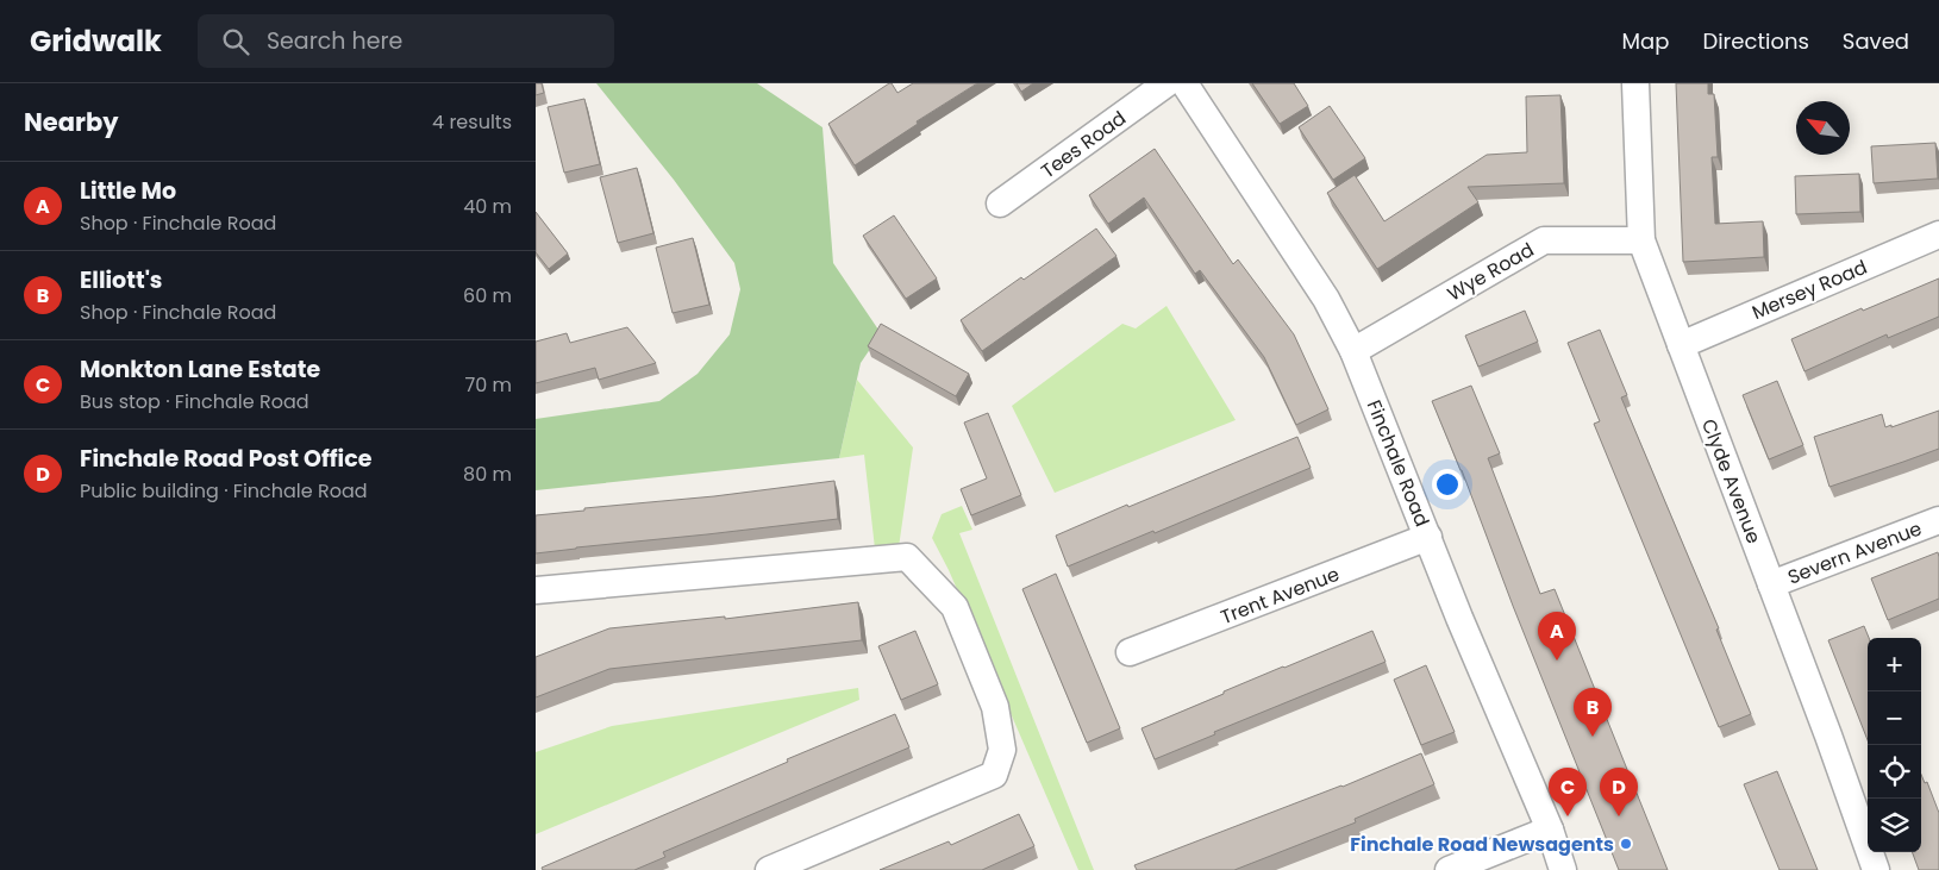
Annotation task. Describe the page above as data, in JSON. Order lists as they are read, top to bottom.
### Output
{
  "streets": {
    "street": [
      "Tees Road",
      "Wye Road",
      "Mersey Road",
      "Finchale Road",
      "Clyde Avenue",
      "Severn Avenue",
      "Trent Avenue"
    ]
  },
  "crossings": [
    ["Wye Road", "Finchale Road"],
    ["Wye Road", "Clyde Avenue"],
    ["Mersey Road", "Clyde Avenue"],
    ["Finchale Road", "Trent Avenue"],
    ["Clyde Avenue", "Severn Avenue"]
  ],
  "places": ["Finchale Road Newsagents"],
  "north": "top left",
  "page": {
    "header": "Gridwalk",
    "search": "Search here",
    "nav": ["Map", "Directions", "Saved"],
    "heading": ["Nearby", "4 results"],
    "list": [
      {
        "mark": "A",
        "name": "Little Mo",
        "note": "Shop · Finchale Road",
        "value": "40 m"
      },
      {
        "mark": "B",
        "name": "Elliott's",
        "note": "Shop · Finchale Road",
        "value": "60 m"
      },
      {
        "mark": "C",
        "name": "Monkton Lane Estate",
        "note": "Bus stop · Finchale Road",
        "value": "70 m"
      },
      {
        "mark": "D",
        "name": "Finchale Road Post Office",
        "note": "Public building · Finchale Road",
        "value": "80 m"
      }
    ],
    "pins": [
      "A",
      "B",
      "C",
      "D"
    ],
    "map_buttons": ["+", "−"]
  }
}
